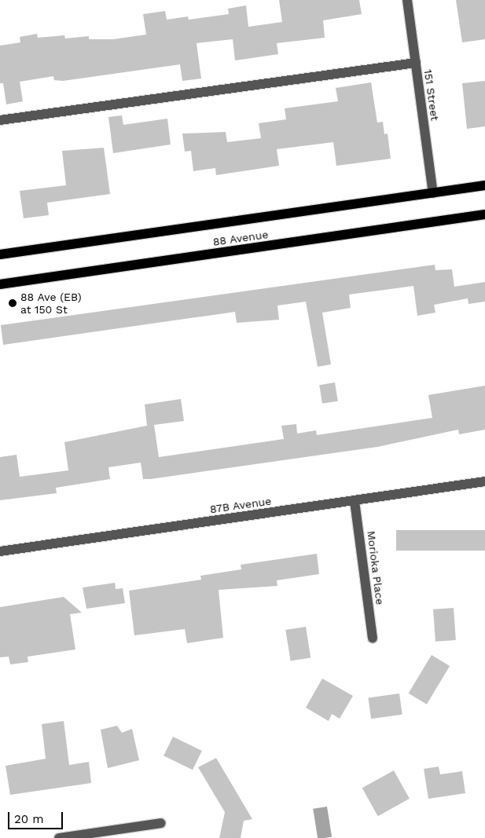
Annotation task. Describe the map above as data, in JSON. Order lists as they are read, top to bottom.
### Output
{
  "streets": {
    "main road": ["88 Avenue"],
    "street": ["151 Street", "87B Avenue", "Morioka Place"]
  },
  "crossings": [
    ["151 Street", "88 Avenue"],
    ["87B Avenue", "Morioka Place"]
  ],
  "places": ["88 Ave (EB) at 150 St"],
  "scale_bar": "20 m"
}
